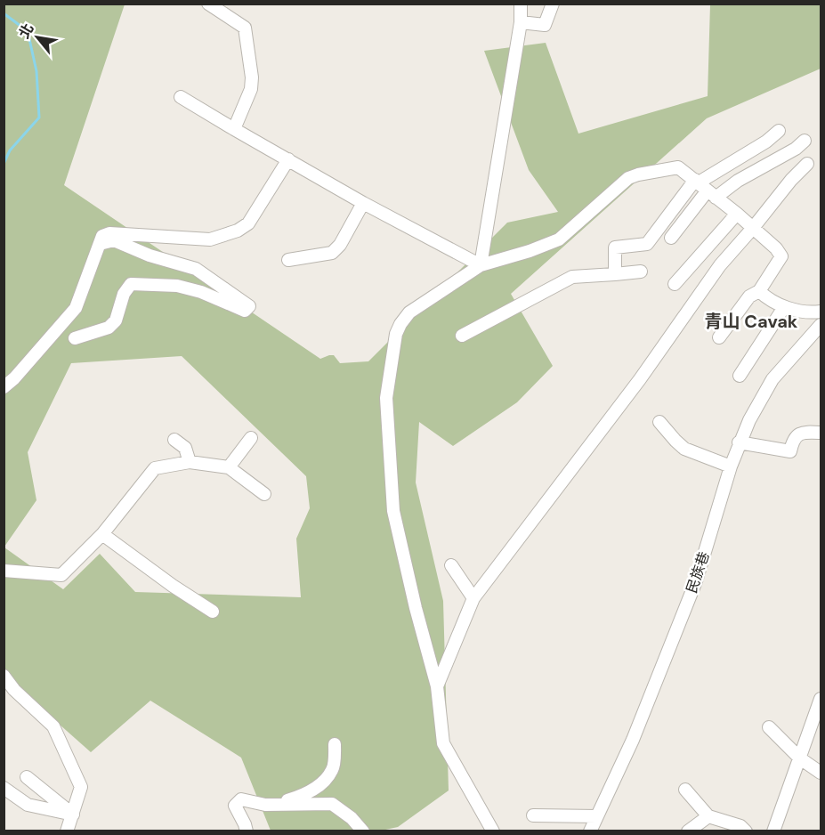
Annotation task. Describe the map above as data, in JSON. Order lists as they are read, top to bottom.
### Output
{
  "streets": {
    "street": ["民族巷"]
  },
  "districts": ["青山 Cavak"],
  "north": "top left"
}
